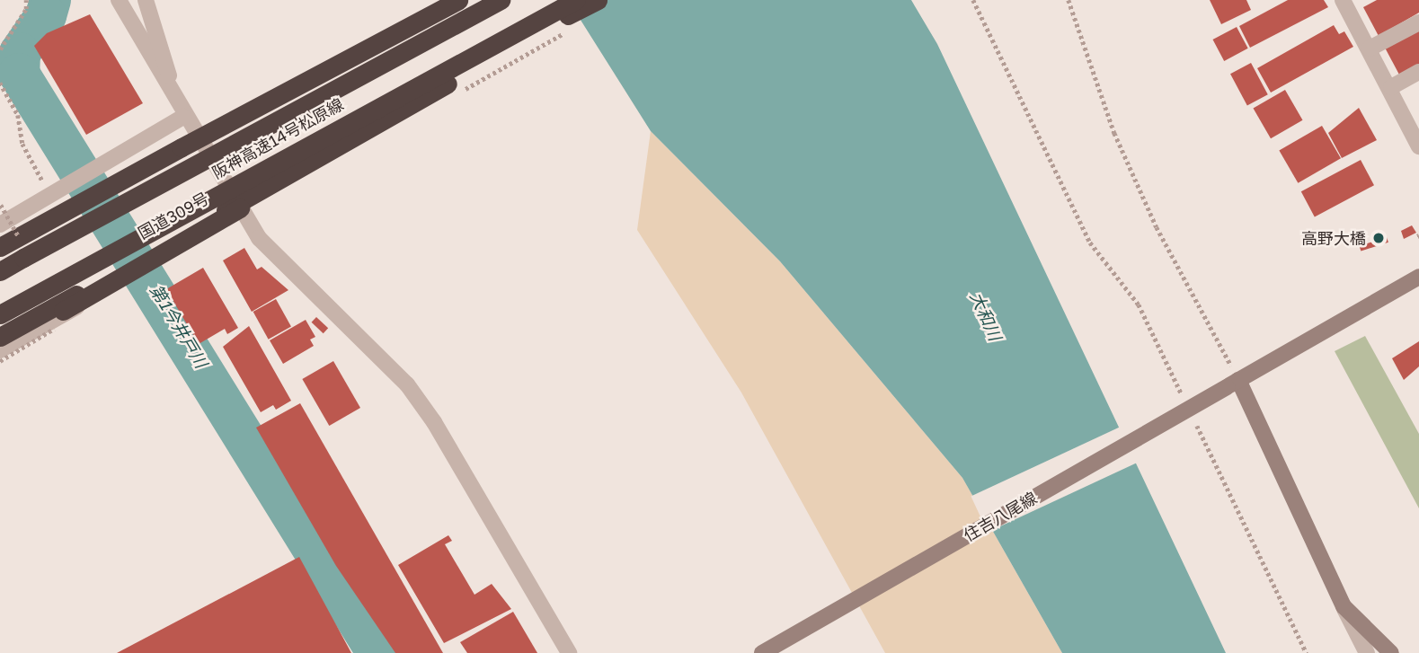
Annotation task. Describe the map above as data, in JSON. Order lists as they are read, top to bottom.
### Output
{
  "streets": {
    "highway": ["阪神高速14号松原線", "国道309号"],
    "main road": ["住吉八尾線"]
  },
  "water": ["大和川", "第1今井戸川"],
  "places": ["高野大橋"]
}
